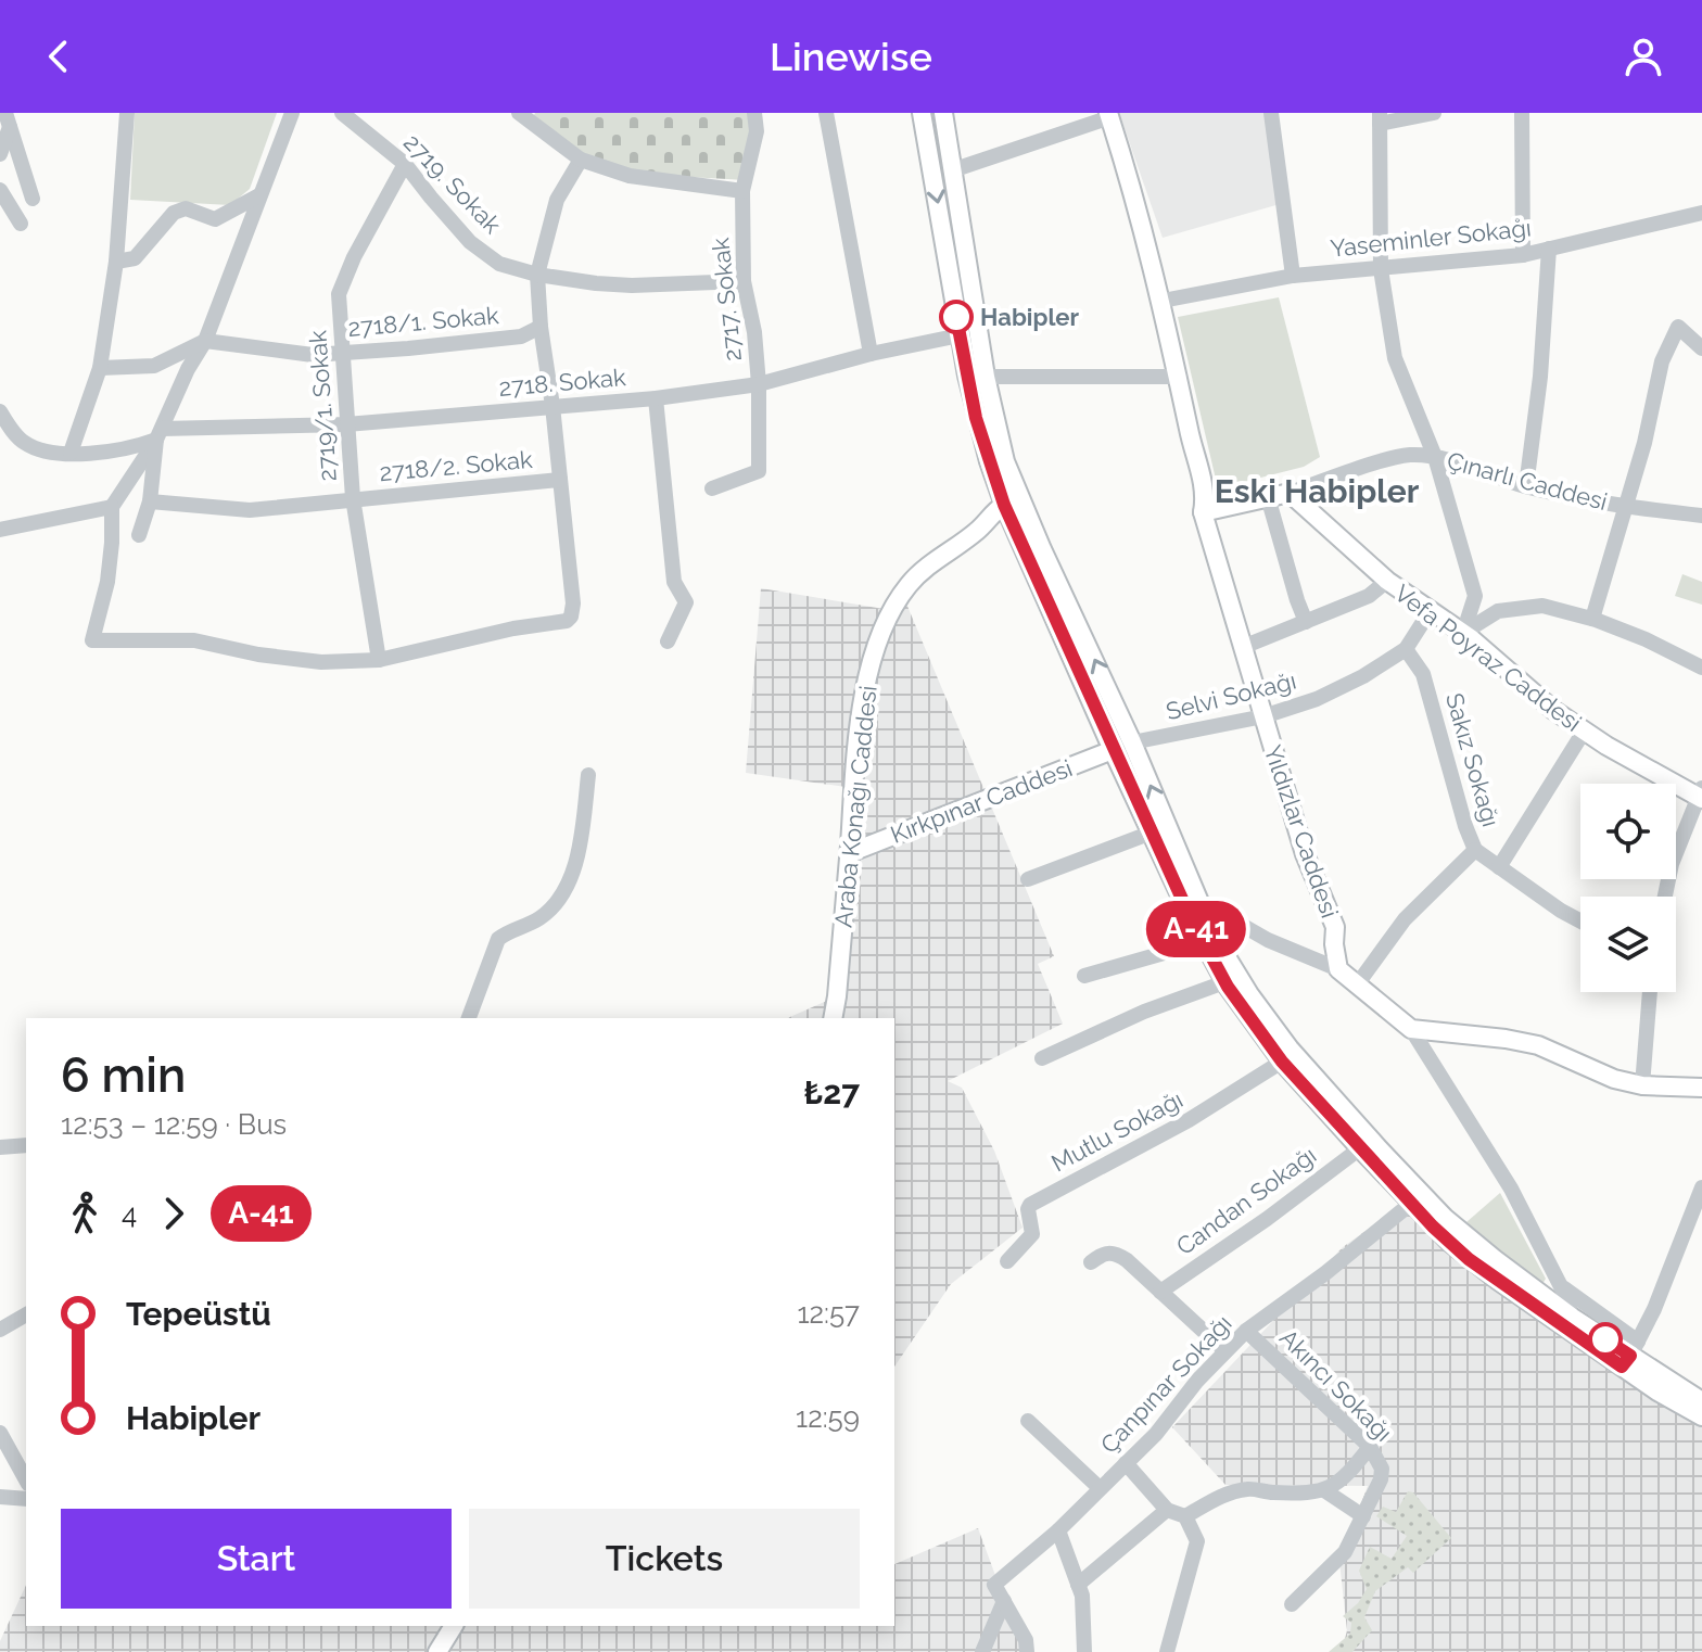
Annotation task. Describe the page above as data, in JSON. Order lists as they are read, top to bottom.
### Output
{
  "streets": {
    "main road": [
      "Çınarlı Caddesi",
      "Vefa Poyraz Caddesi",
      "Kırkpınar Caddesi",
      "Araba Konağı Caddesi",
      "Yıldızlar Caddesi"
    ],
    "street": [
      "2719. Sokak",
      "Yaseminler Sokağı",
      "2717. Sokak",
      "2718/1. Sokak",
      "2718. Sokak",
      "2719/1. Sokak",
      "2718/2. Sokak",
      "Selvi Sokağı",
      "Sakız Sokağı",
      "Mutlu Sokağı",
      "Candan Sokağı",
      "Çanpınar Sokağı",
      "Akıncı Sokağı"
    ]
  },
  "crossings": [
    ["2719. Sokak", "2717. Sokak"],
    ["2719. Sokak", "2719/1. Sokak"],
    ["2717. Sokak", "2718. Sokak"],
    ["2718/1. Sokak", "2719/1. Sokak"],
    ["2718. Sokak", "2719/1. Sokak"],
    ["2719/1. Sokak", "2718/2. Sokak"],
    ["Çınarlı Caddesi", "Vefa Poyraz Caddesi"],
    ["Çınarlı Caddesi", "Yıldızlar Caddesi"],
    ["Vefa Poyraz Caddesi", "Selvi Sokağı"],
    ["Selvi Sokağı", "Sakız Sokağı"],
    ["Selvi Sokağı", "Kırkpınar Caddesi"],
    ["Selvi Sokağı", "Yıldızlar Caddesi"],
    ["Kırkpınar Caddesi", "Araba Konağı Caddesi"],
    ["Çanpınar Sokağı", "Akıncı Sokağı"]
  ],
  "districts": ["Eski Habipler"],
  "places": ["Habipler"],
  "lines": ["bus line A-41"],
  "page": {
    "header": "Linewise",
    "on_map": "A-41",
    "heading": ["6 min", "12:53 – 12:59 · Bus", "₺27"],
    "legs": ["4", "A-41"],
    "list": [
      {
        "name": "Tepeüstü",
        "value": "12:57"
      },
      {
        "name": "Habipler",
        "value": "12:59"
      }
    ],
    "buttons": ["Start", "Tickets"]
  }
}
